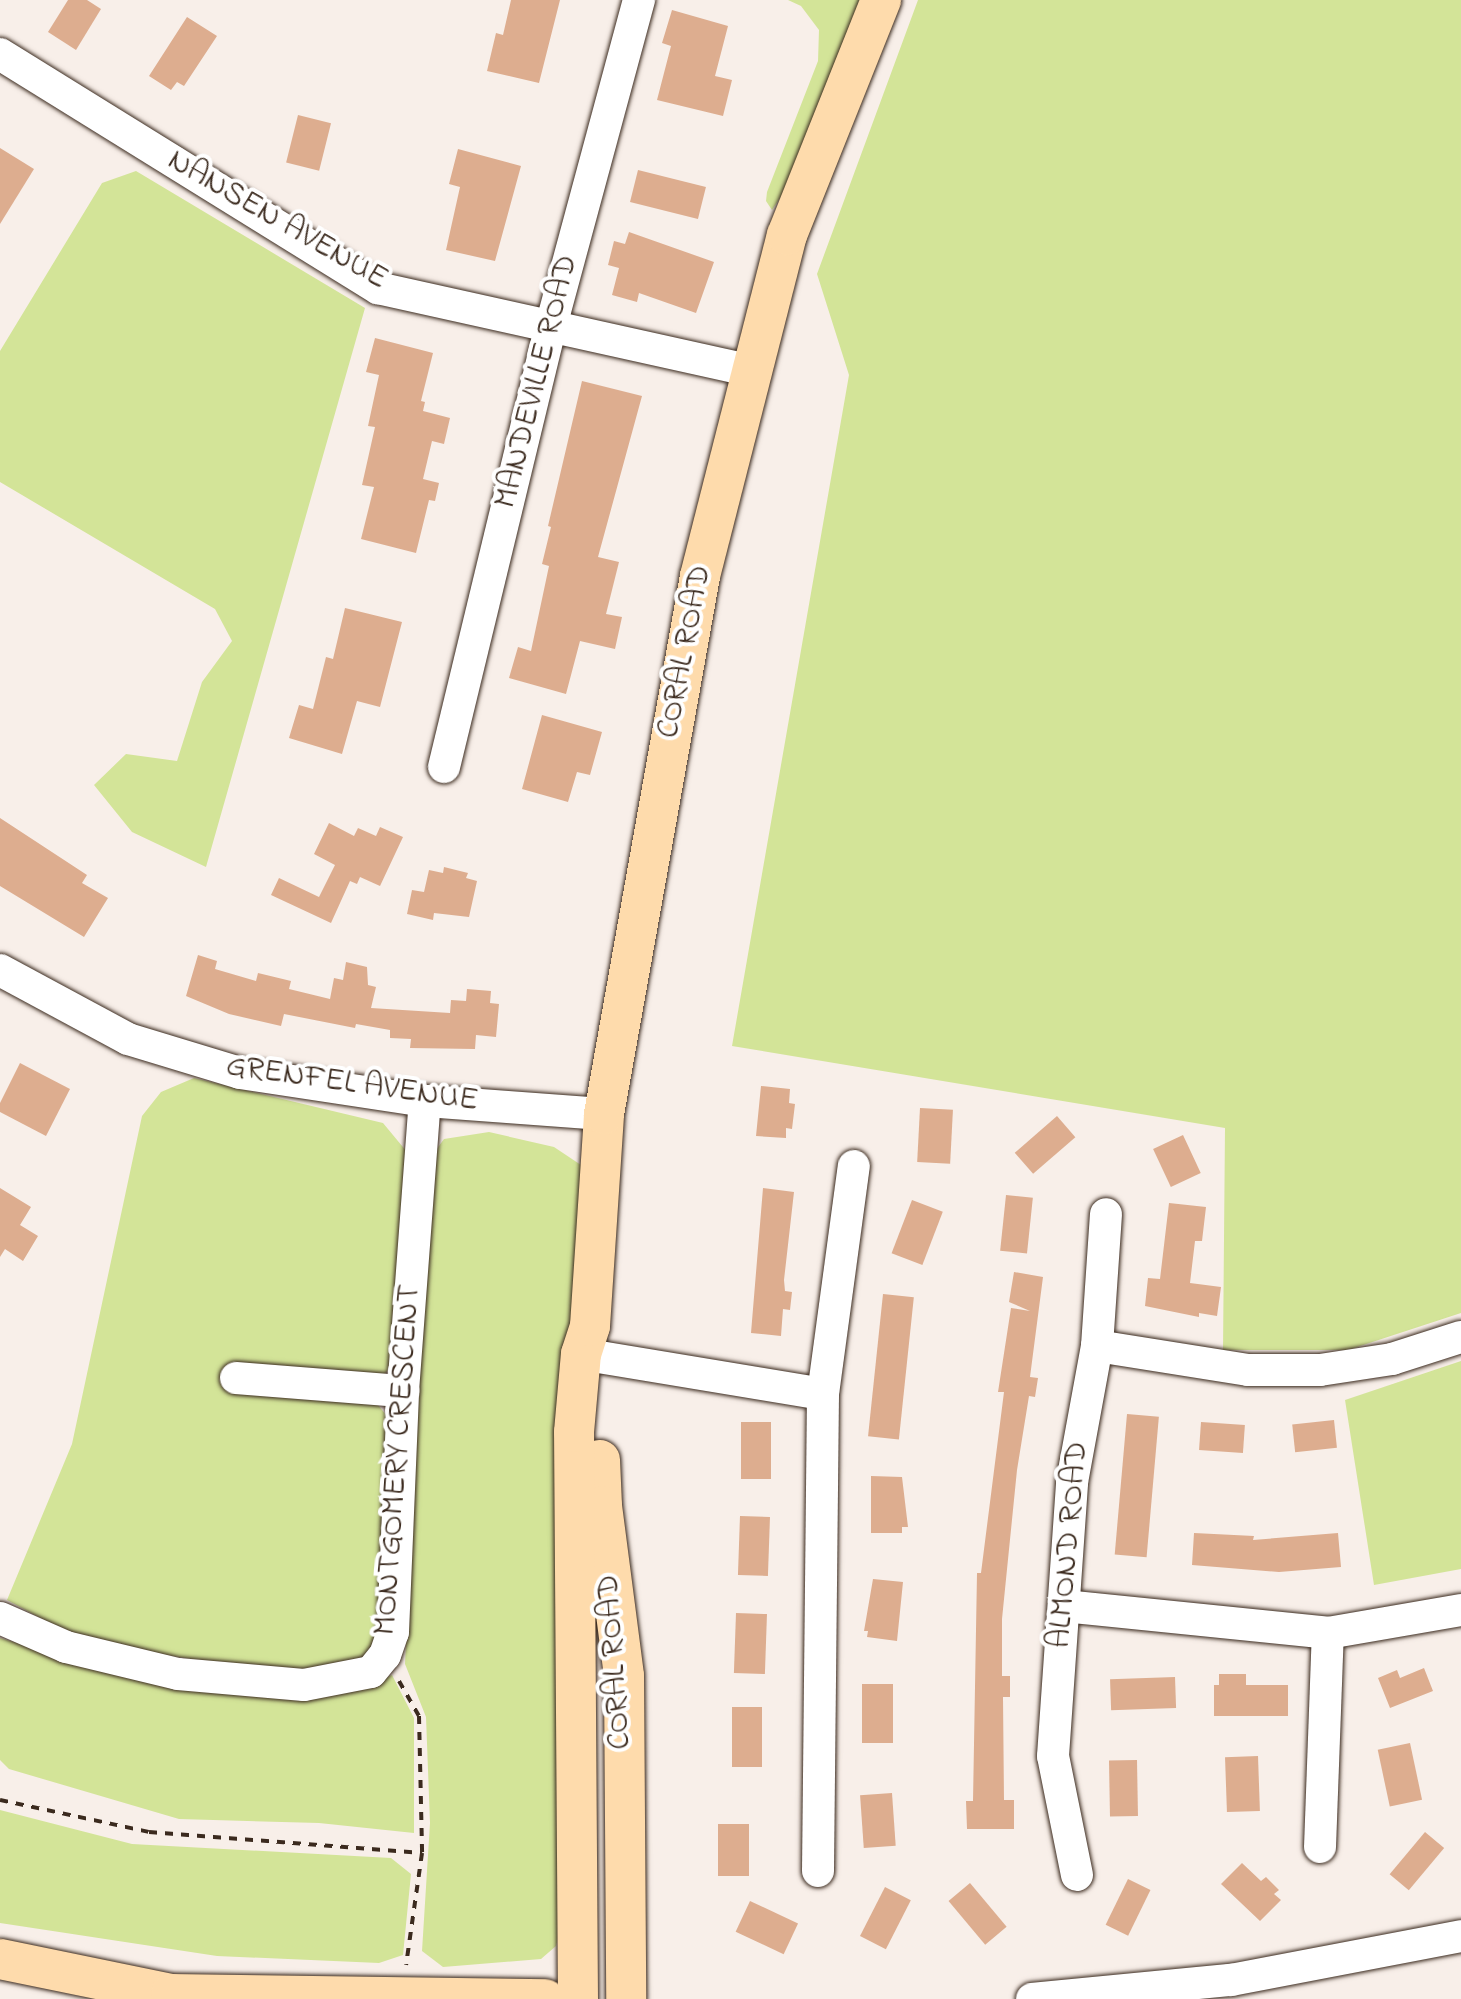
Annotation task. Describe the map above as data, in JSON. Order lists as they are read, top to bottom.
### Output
{
  "streets": {
    "main road": ["CORAL ROAD"],
    "street": [
      "NANSEN AVENUE",
      "MANDEVILLE ROAD",
      "GRENFEL AVENUE",
      "MONTGOMERY CRESCENT",
      "ALMOND ROAD"
    ]
  },
  "crossings": [
    ["NANSEN AVENUE", "MANDEVILLE ROAD"],
    ["NANSEN AVENUE", "CORAL ROAD"],
    ["CORAL ROAD", "GRENFEL AVENUE"],
    ["GRENFEL AVENUE", "MONTGOMERY CRESCENT"]
  ]
}
